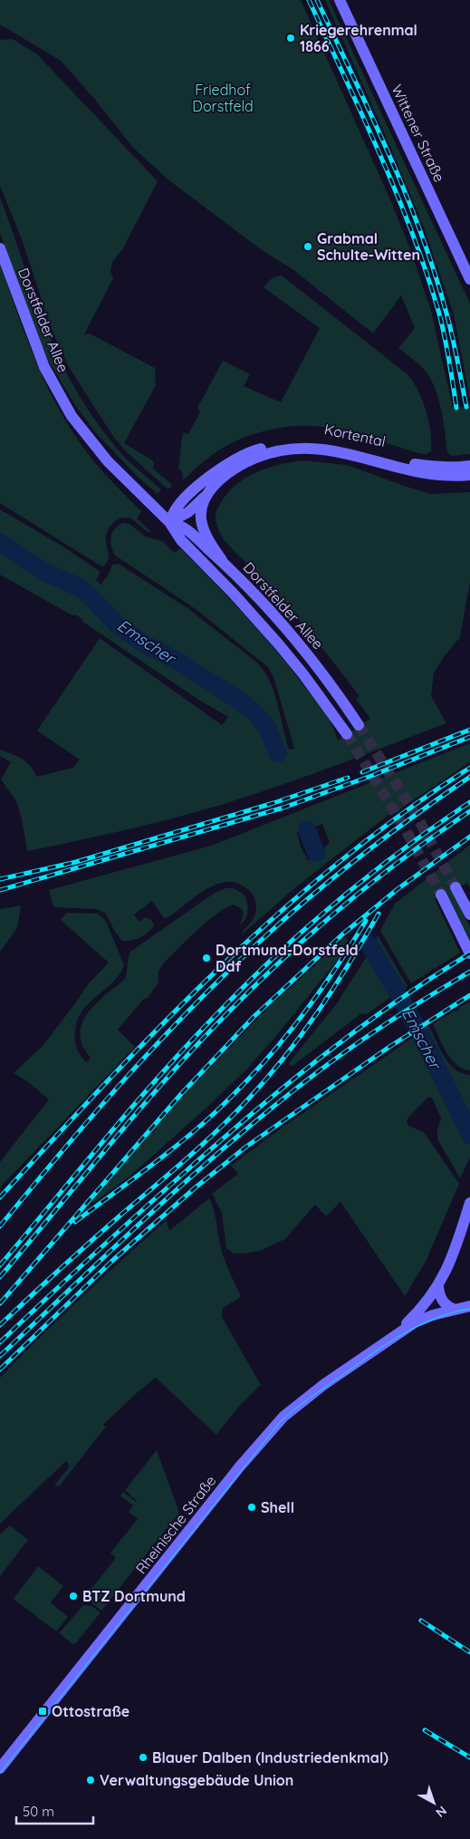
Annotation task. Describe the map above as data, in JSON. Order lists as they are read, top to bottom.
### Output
{
  "streets": {
    "main road": [
      "Wittener Straße",
      "Dorstfelder Allee",
      "Kortental",
      "Rheinische Straße"
    ]
  },
  "crossings": [
    ["Dorstfelder Allee", "Kortental"]
  ],
  "water": ["Emscher"],
  "parks": ["Friedhof Dorstfeld"],
  "places": {
    "other": [
      "Kriegerehrenmal 1866",
      "Grabmal Schulte-Witten",
      "Dortmund-Dorstfeld Ddf",
      "Shell",
      "BTZ Dortmund",
      "Blauer Dalben (Industriedenkmal)",
      "Verwaltungsgebäude Union"
    ],
    "transit": ["Ottostraße"]
  },
  "scale_bar": "50 m",
  "north": "bottom right"
}
